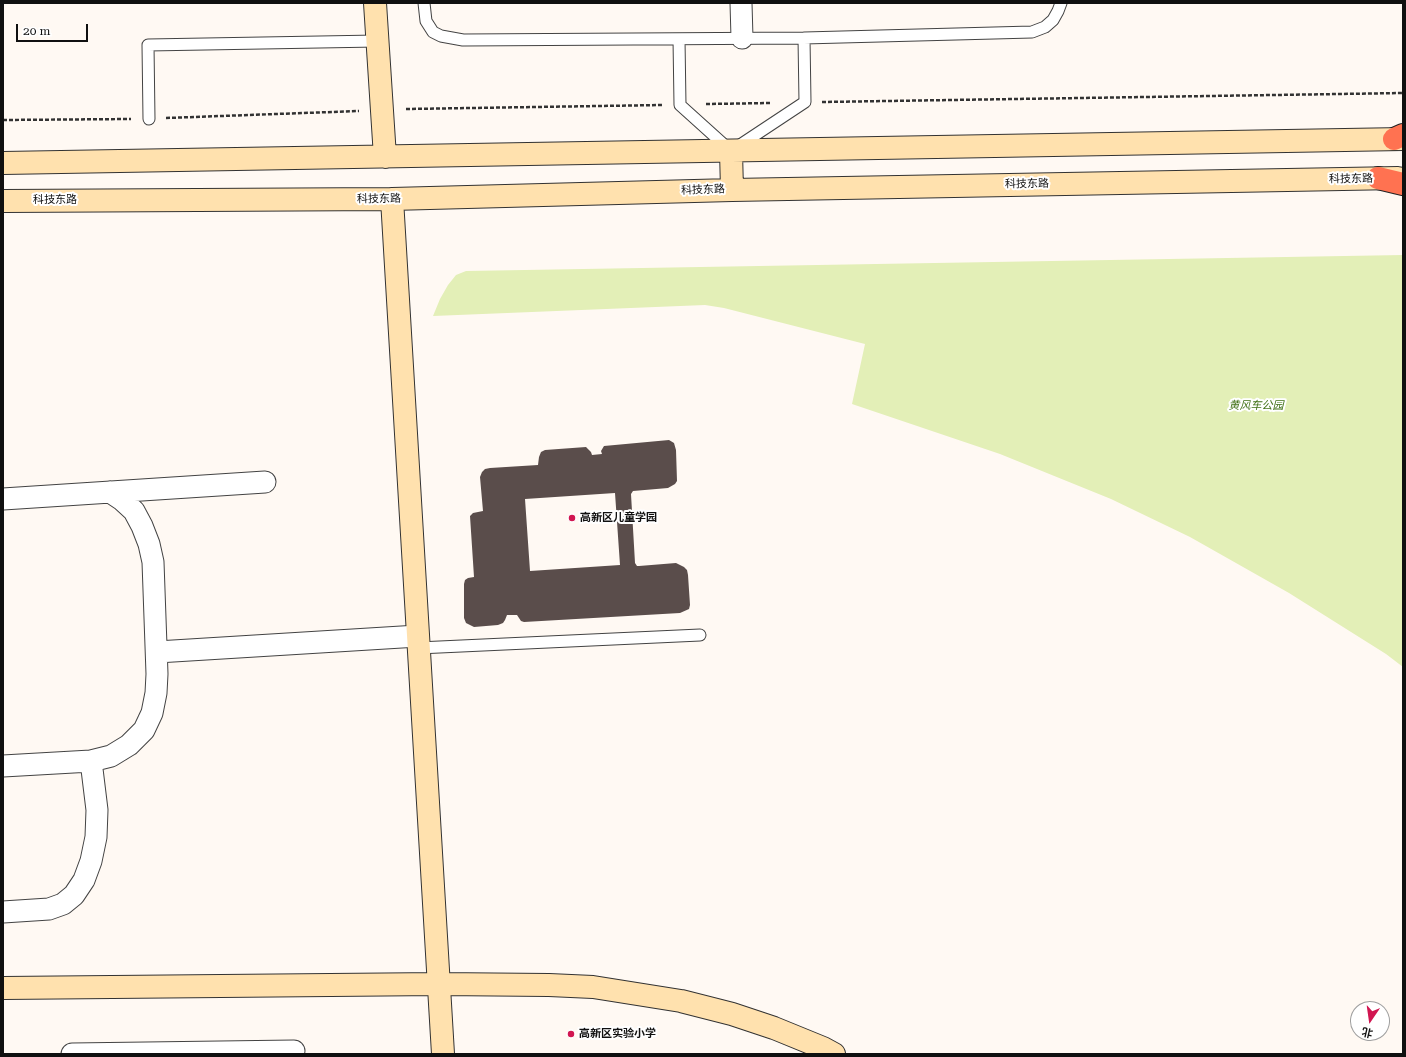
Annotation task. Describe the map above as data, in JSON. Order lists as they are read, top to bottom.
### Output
{
  "streets": {
    "main road": ["科技东路"]
  },
  "parks": ["黄风车公园"],
  "places": ["高新区儿童学园", "高新区实验小学"],
  "scale_bar": "20 m",
  "north": "bottom"
}
